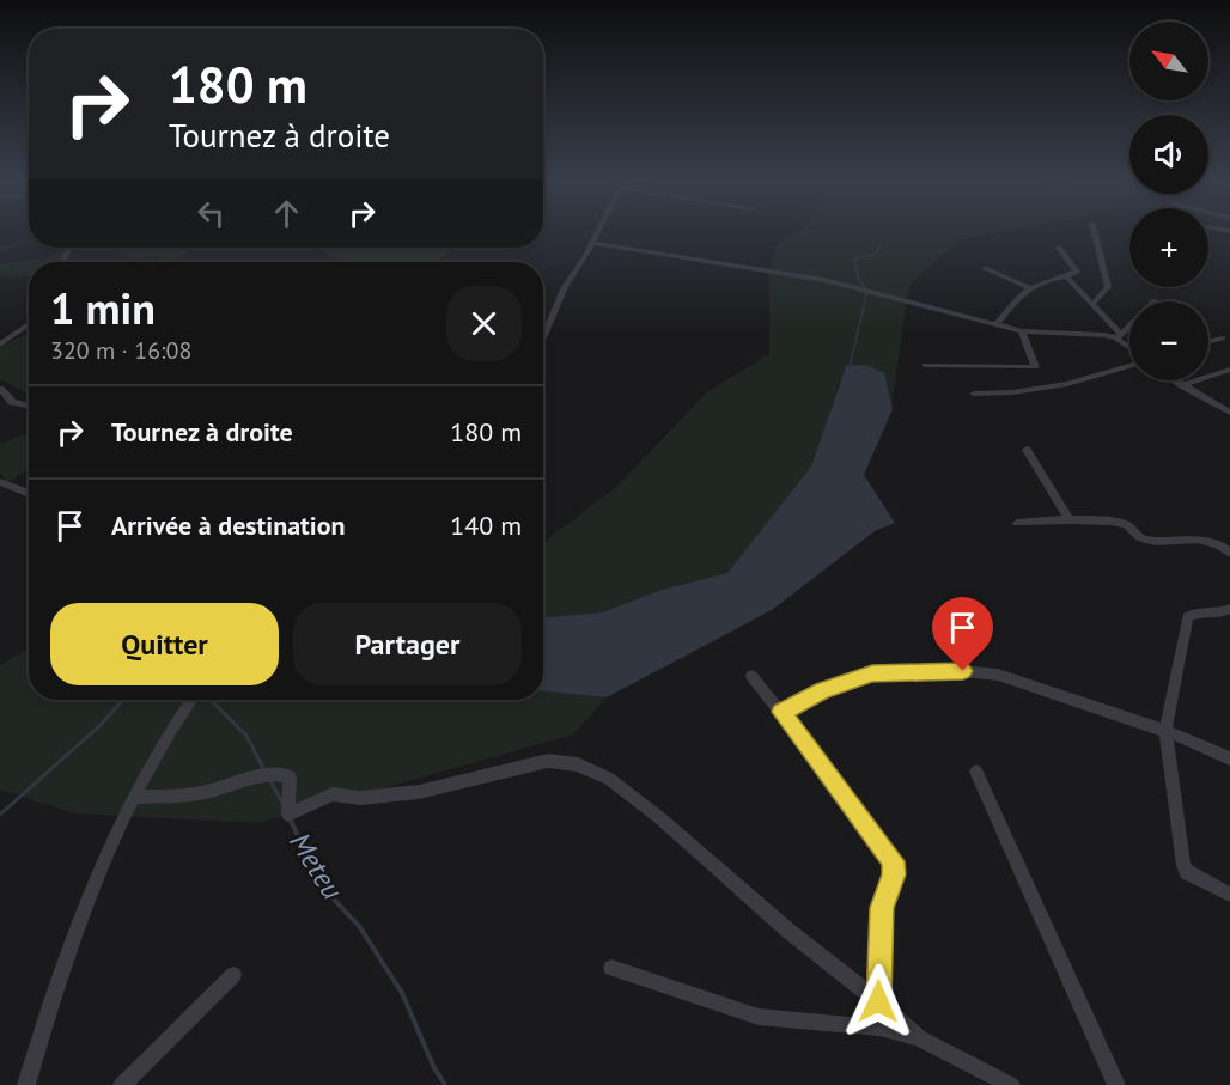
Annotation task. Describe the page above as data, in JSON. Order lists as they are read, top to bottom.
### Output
{
  "water": ["Meteu"],
  "north": "top left",
  "page": {
    "map_buttons": ["+", "−"],
    "turn": ["180 m", "Tournez à droite"],
    "heading": ["1 min", "320 m · 16:08"],
    "list": [
      {
        "name": "Tournez à droite",
        "value": "180 m"
      },
      {
        "name": "Arrivée à destination",
        "value": "140 m"
      }
    ],
    "buttons": ["Quitter", "Partager"]
  }
}
